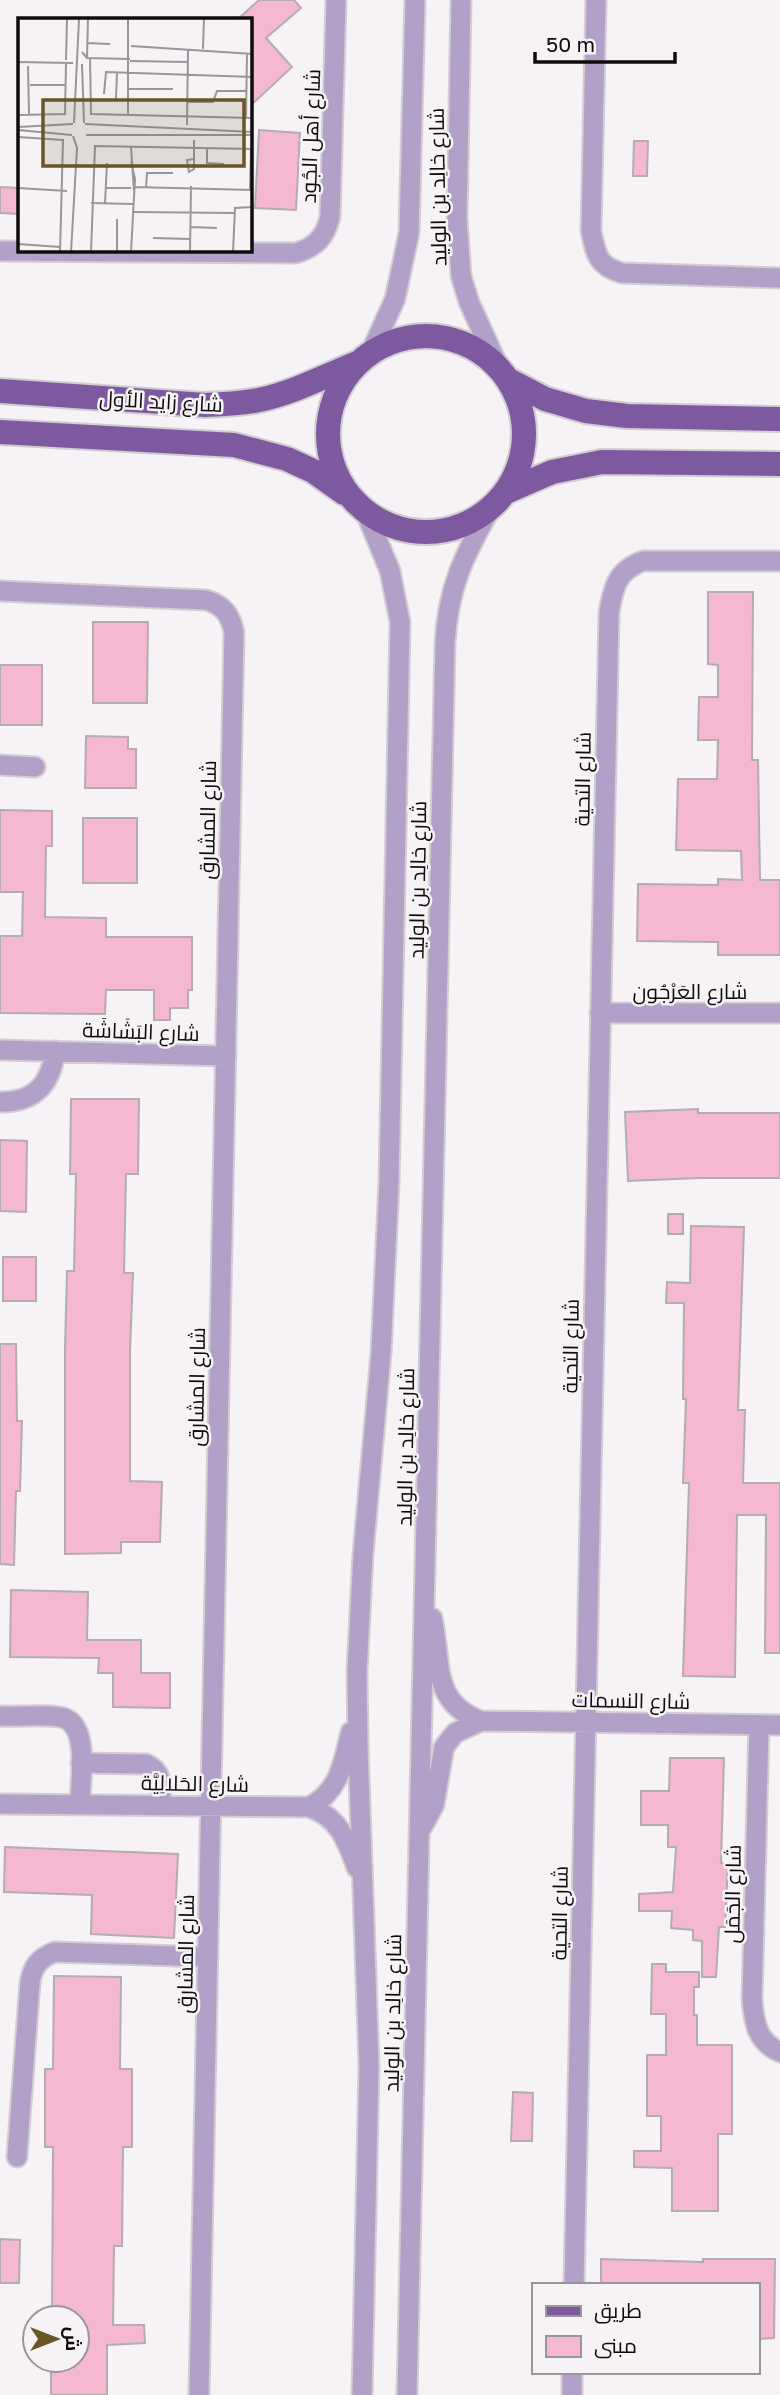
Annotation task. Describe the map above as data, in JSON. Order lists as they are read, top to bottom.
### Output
{
  "streets": {
    "main road": ["شارع زايد الأول"],
    "street": [
      "شارع أهل الجُود",
      "شارع خالِد بن الوليد",
      "شارع التحية",
      "شارع المشارق",
      "شارع العَرْجُون",
      "شارع البَشَاشَة",
      "شارع النسمات",
      "شارع الحَلالِيَّة",
      "شارع الجَمَل"
    ]
  },
  "crossings": [
    ["شارع خالِد بن الوليد", "شارع زايد الأول"],
    ["شارع التحية", "شارع العَرْجُون"],
    ["شارع التحية", "شارع النسمات"],
    ["شارع المشارق", "شارع البَشَاشَة"],
    ["شارع المشارق", "شارع الحَلالِيَّة"],
    ["شارع النسمات", "شارع الجَمَل"]
  ],
  "legend": ["طريق", "مبنى"],
  "scale_bar": "50 m",
  "north": "right"
}
